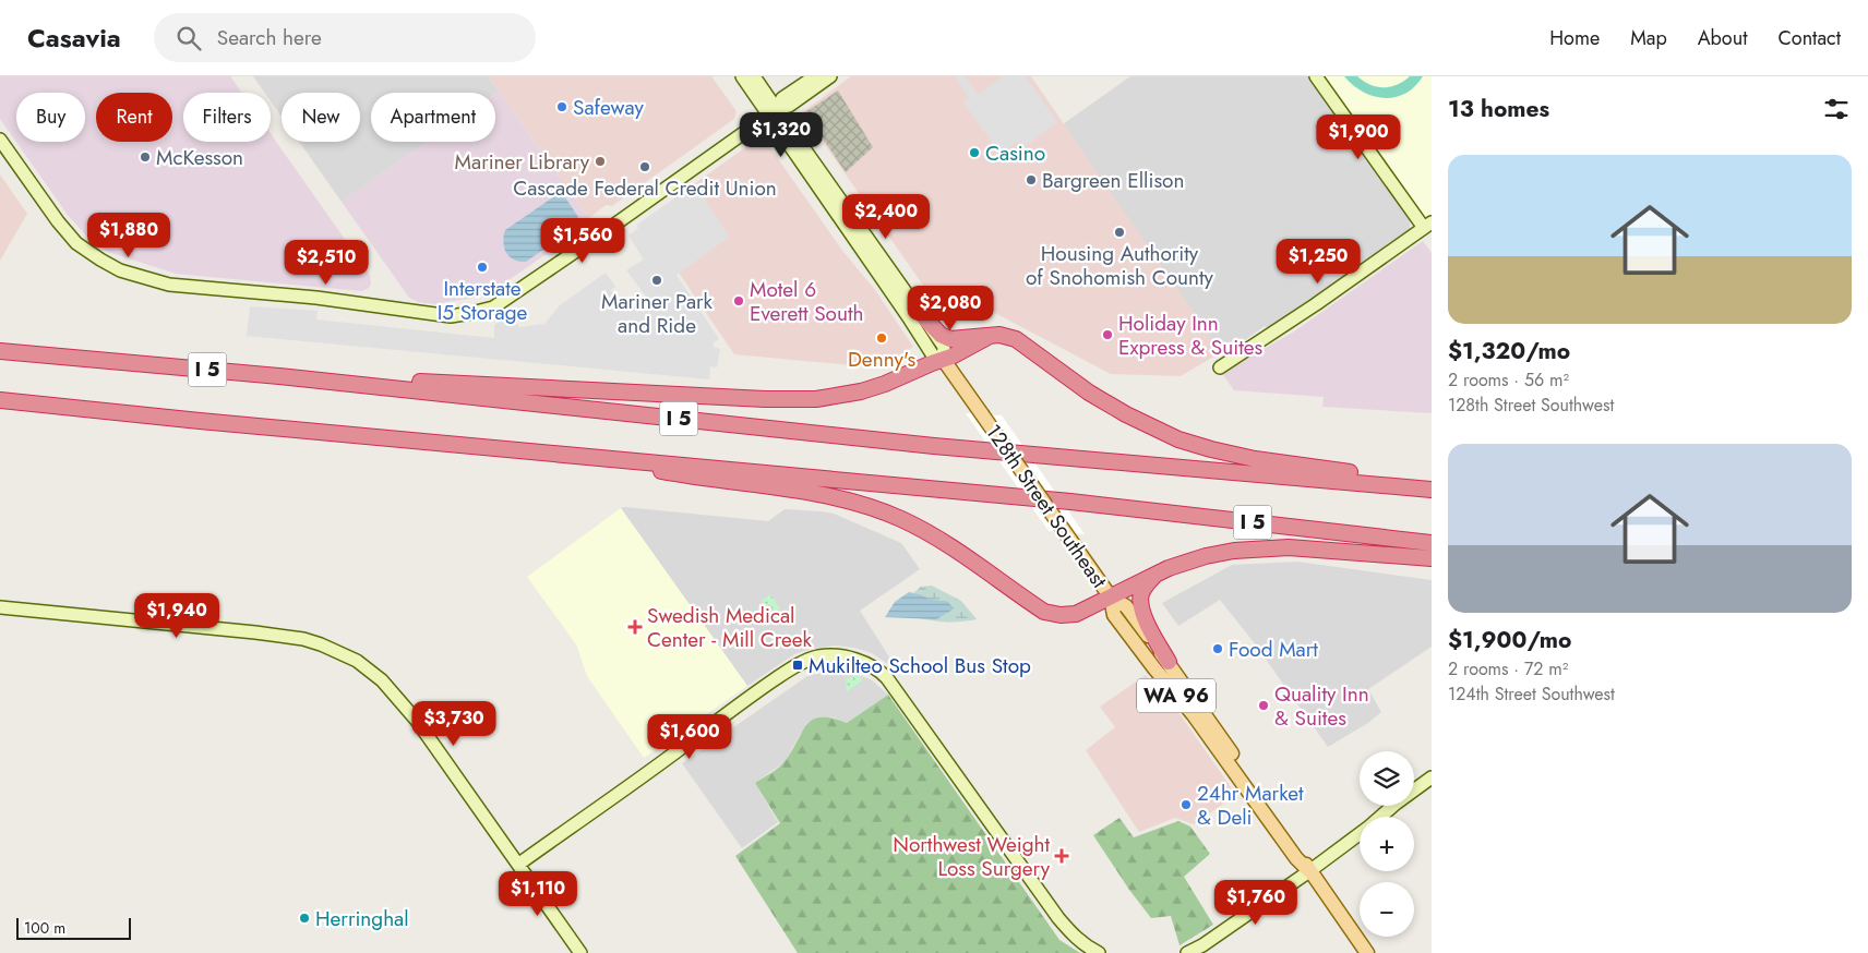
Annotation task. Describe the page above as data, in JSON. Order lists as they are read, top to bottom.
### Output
{
  "streets": {
    "highway": ["I 5"],
    "main road": ["128th Street Southeast", "WA 96"]
  },
  "places": {
    "other": [
      "Safeway",
      "Casino",
      "McKesson",
      "Mariner Library",
      "Cascade Federal Credit Union",
      "Bargreen Ellison",
      "Housing Authority of Snohomish County",
      "Interstate I5 Storage",
      "Mariner Park and Ride",
      "Motel 6 Everett South",
      "Holiday Inn Express & Suites",
      "Denny's",
      "Food Mart",
      "Quality Inn & Suites",
      "24hr Market & Deli",
      "Herringhal"
    ],
    "health": ["Swedish Medical Center - Mill Creek", "Northwest Weight Loss Surgery"],
    "transit": ["Mukilteo School Bus Stop"]
  },
  "scale_bar": "100 m",
  "page": {
    "header": "Casavia",
    "search": "Search here",
    "nav": [
      "Home",
      "Map",
      "About",
      "Contact"
    ],
    "heading": "13 homes",
    "chip": [
      "Buy",
      "Rent",
      "Filters",
      "New",
      "Apartment"
    ],
    "price": [
      "$1,320",
      "$1,900",
      "$2,400",
      "$1,880",
      "$1,560",
      "$1,250",
      "$2,510",
      "$2,080",
      "$1,940",
      "$3,730",
      "$1,600",
      "$1,110",
      "$1,760"
    ],
    "list": [
      {
        "name": "$1,320/mo",
        "note": "2 rooms · 56 m² · 128th Street Southwest"
      },
      {
        "name": "$1,900/mo",
        "note": "2 rooms · 72 m² · 124th Street Southwest"
      }
    ],
    "map_buttons": ["+", "−"],
    "scale": "100 m"
  }
}
